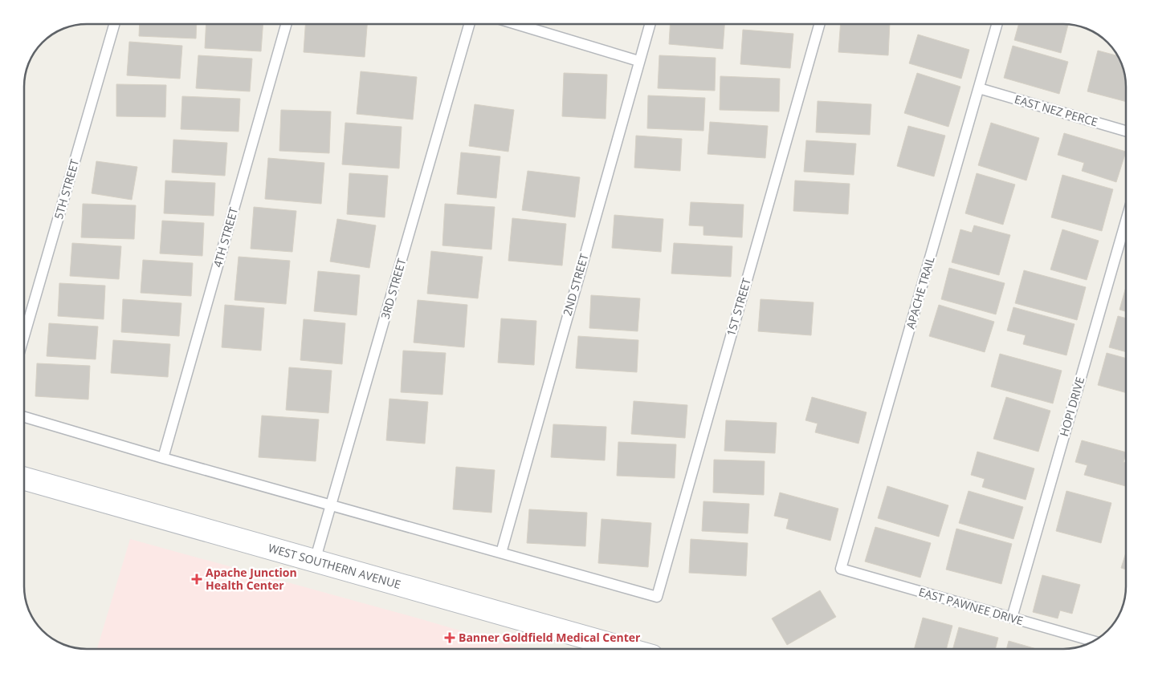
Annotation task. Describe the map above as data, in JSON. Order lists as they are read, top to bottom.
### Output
{
  "streets": {
    "main road": ["WEST SOUTHERN AVENUE"],
    "lane": [
      "EAST NEZ PERCE",
      "5TH STREET",
      "4TH STREET",
      "2ND STREET",
      "3RD STREET",
      "APACHE TRAIL",
      "1ST STREET",
      "HOPI DRIVE",
      "EAST PAWNEE DRIVE"
    ]
  },
  "crossings": [
    ["EAST NEZ PERCE", "APACHE TRAIL"],
    ["2ND STREET", "1ST STREET"],
    ["3RD STREET", "WEST SOUTHERN AVENUE"],
    ["APACHE TRAIL", "EAST PAWNEE DRIVE"],
    ["HOPI DRIVE", "EAST PAWNEE DRIVE"]
  ],
  "places": {
    "health": ["Apache Junction Health Center", "Banner Goldfield Medical Center"]
  }
}
